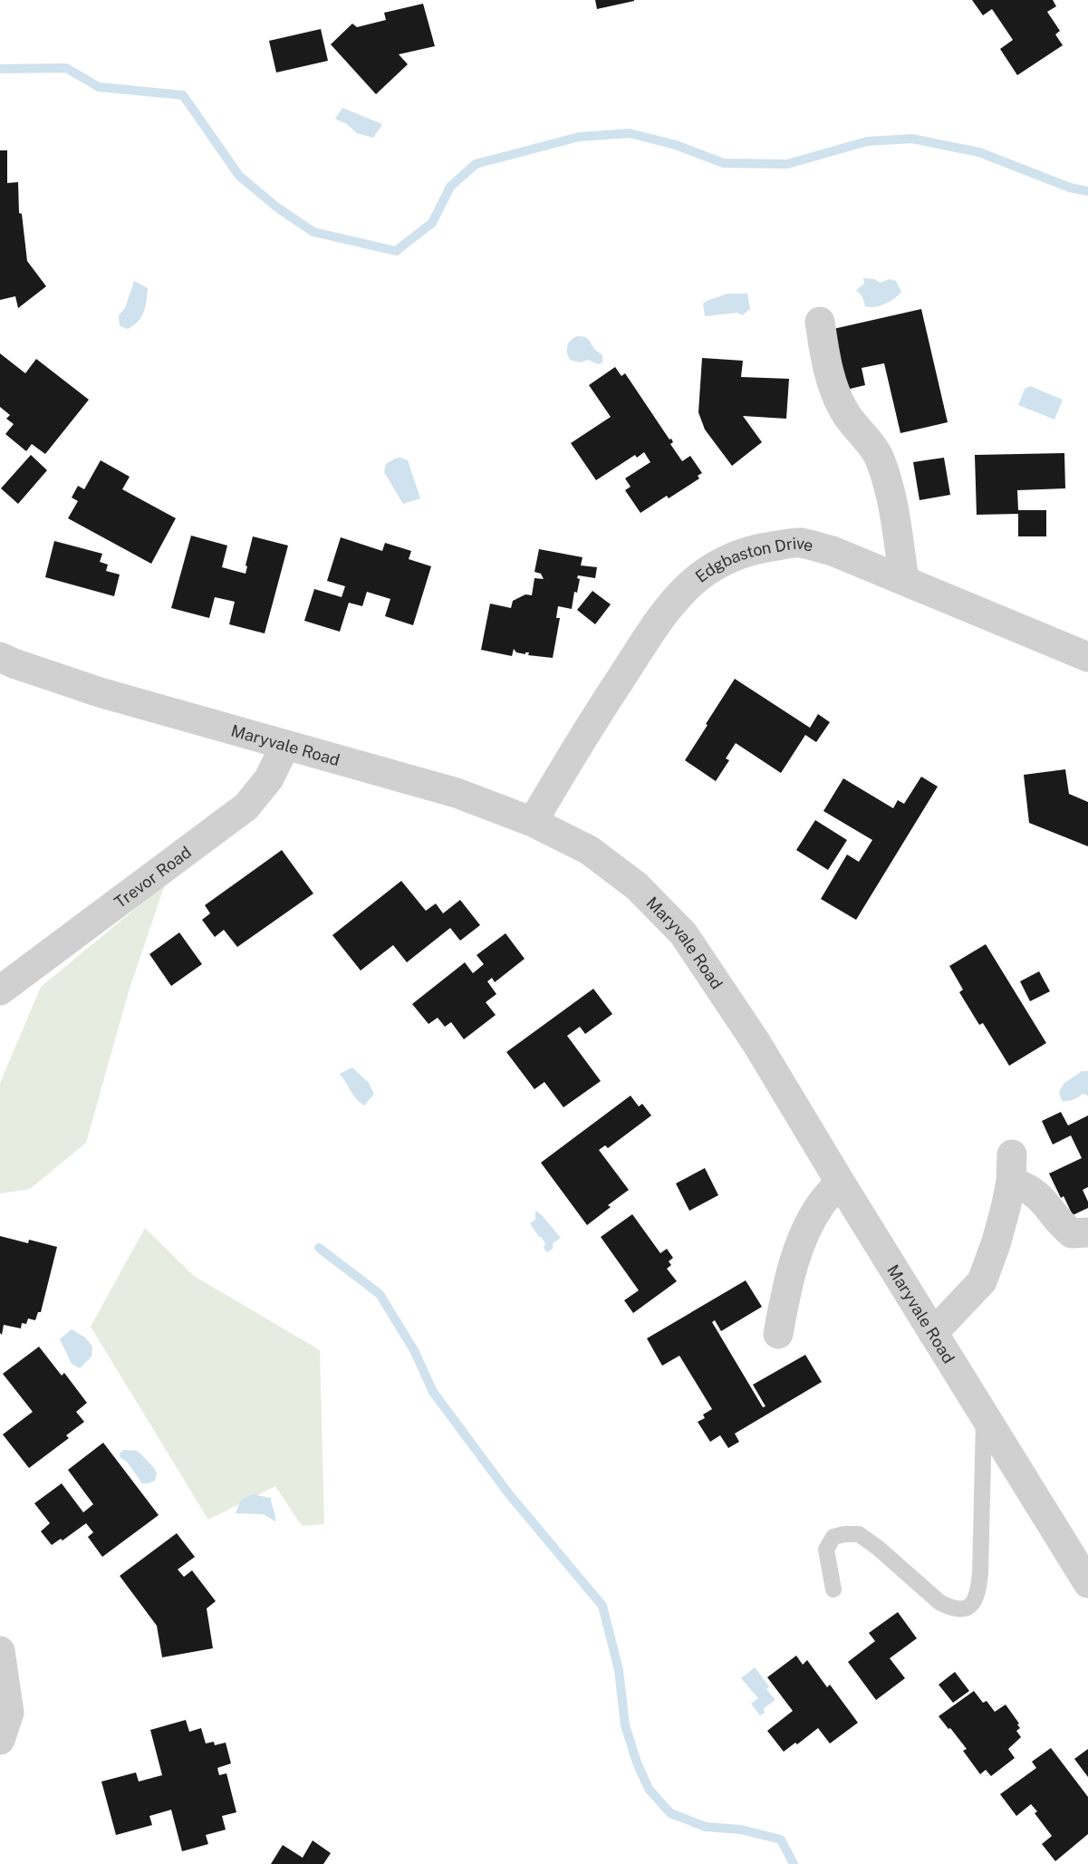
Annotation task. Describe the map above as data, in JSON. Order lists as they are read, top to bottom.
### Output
{
  "streets": {
    "street": ["Edgbaston Drive", "Maryvale Road", "Trevor Road"]
  },
  "crossings": [
    ["Edgbaston Drive", "Maryvale Road"],
    ["Maryvale Road", "Trevor Road"]
  ]
}
